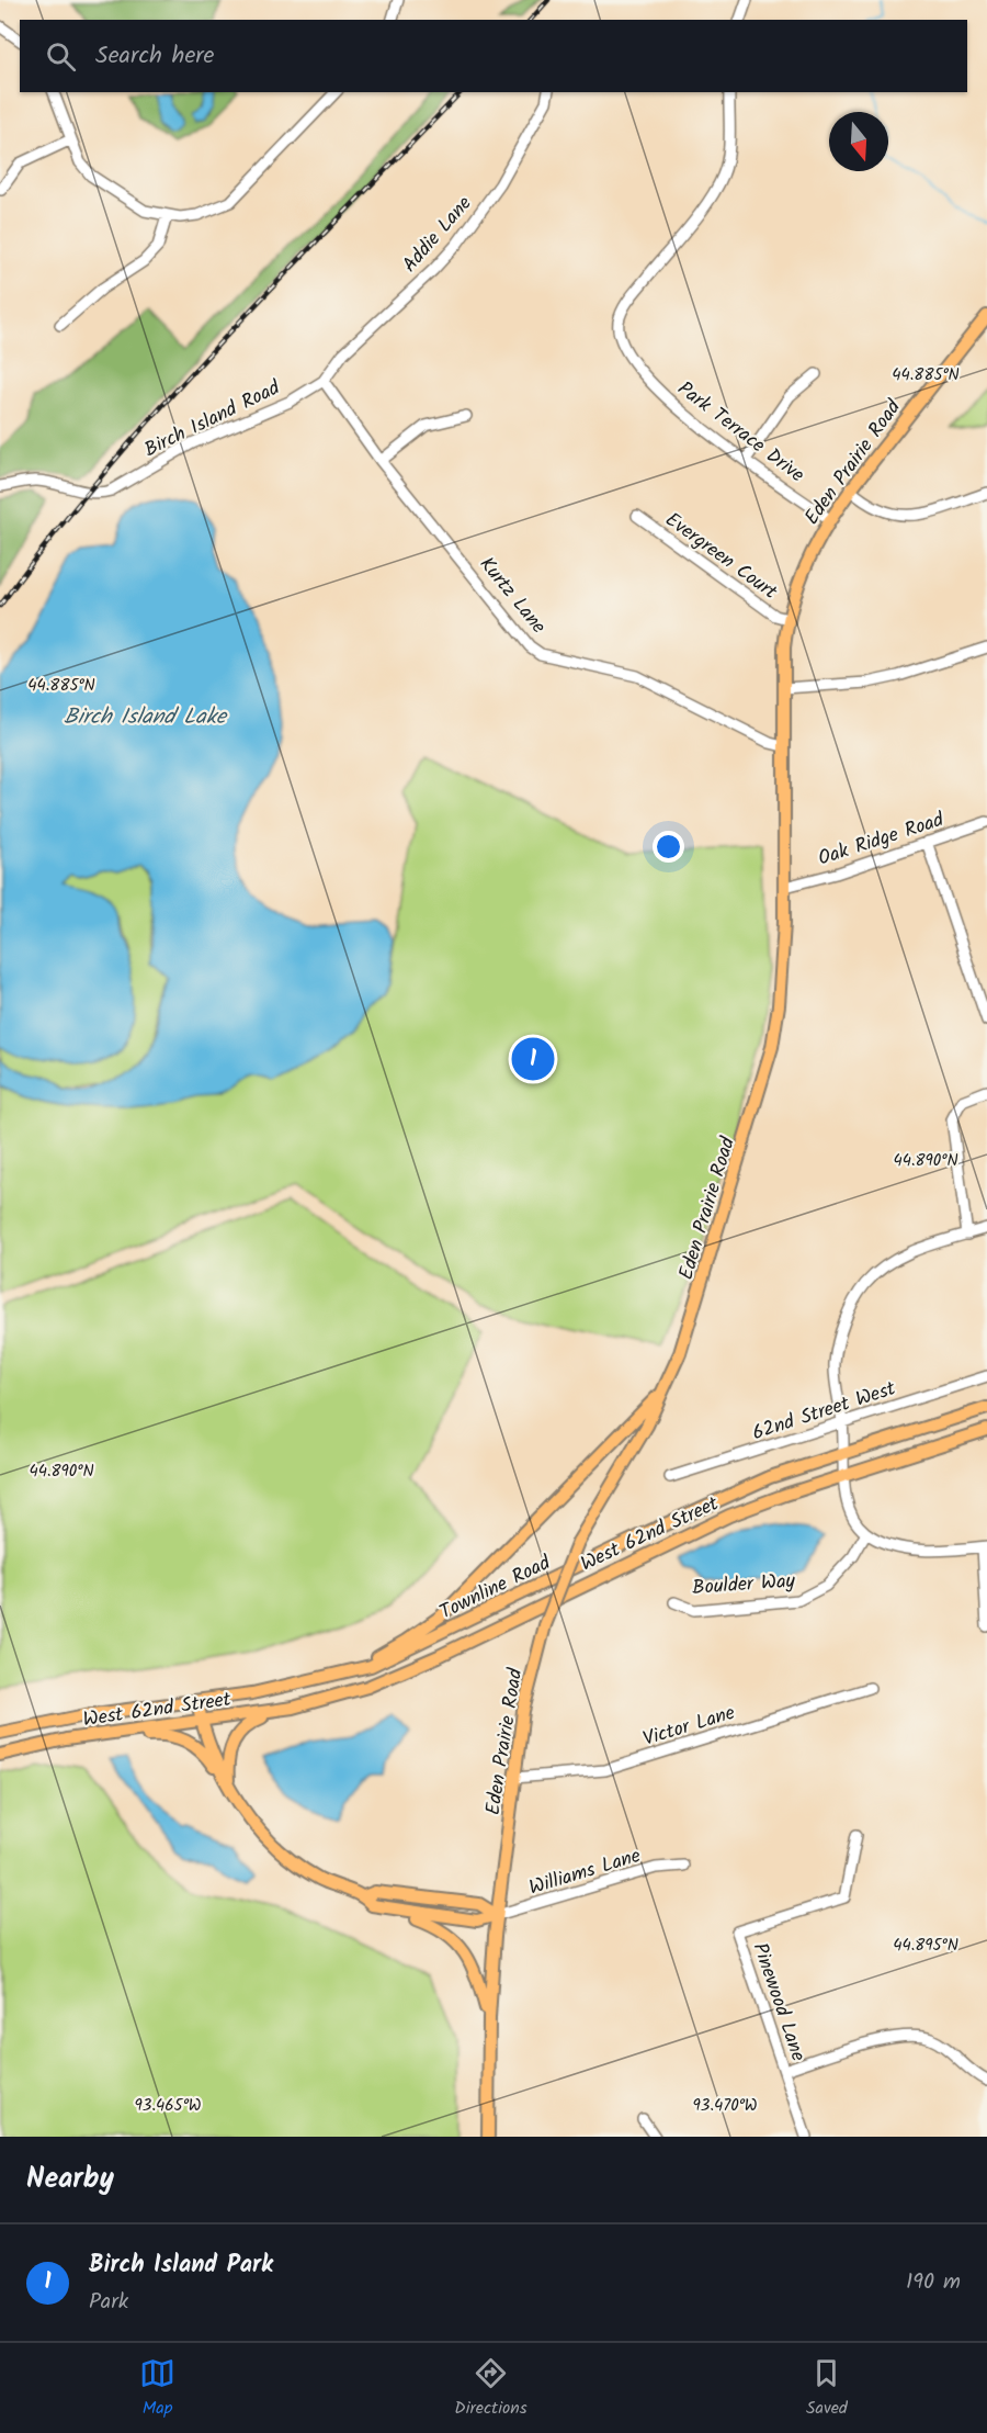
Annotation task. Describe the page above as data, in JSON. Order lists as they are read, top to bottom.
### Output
{
  "streets": {
    "main road": ["Eden Prairie Road", "West 62nd Street", "Townline Road"],
    "street": [
      "Addie Lane",
      "Birch Island Road",
      "Park Terrace Drive",
      "Evergreen Court",
      "Kurtz Lane",
      "Oak Ridge Road",
      "62nd Street West",
      "Boulder Way",
      "Victor Lane",
      "Williams Lane",
      "Pinewood Lane"
    ]
  },
  "crossings": [
    ["Addie Lane", "Birch Island Road"],
    ["Addie Lane", "Kurtz Lane"],
    ["Birch Island Road", "Kurtz Lane"],
    ["Park Terrace Drive", "Eden Prairie Road"],
    ["Eden Prairie Road", "Evergreen Court"],
    ["Eden Prairie Road", "Kurtz Lane"],
    ["Eden Prairie Road", "Oak Ridge Road"],
    ["Eden Prairie Road", "Victor Lane"],
    ["Eden Prairie Road", "Williams Lane"]
  ],
  "water": ["Birch Island Lake"],
  "north": "bottom",
  "page": {
    "search": "Search here",
    "pins": "1",
    "heading": "Nearby",
    "list": [
      {
        "mark": "1",
        "name": "Birch Island Park",
        "note": "Park",
        "value": "190 m"
      }
    ],
    "nav": ["Map", "Directions", "Saved"]
  },
  "coordinates": [
    "44.885°N",
    "44.890°N",
    "44.895°N",
    "93.465°W",
    "93.470°W"
  ]
}
